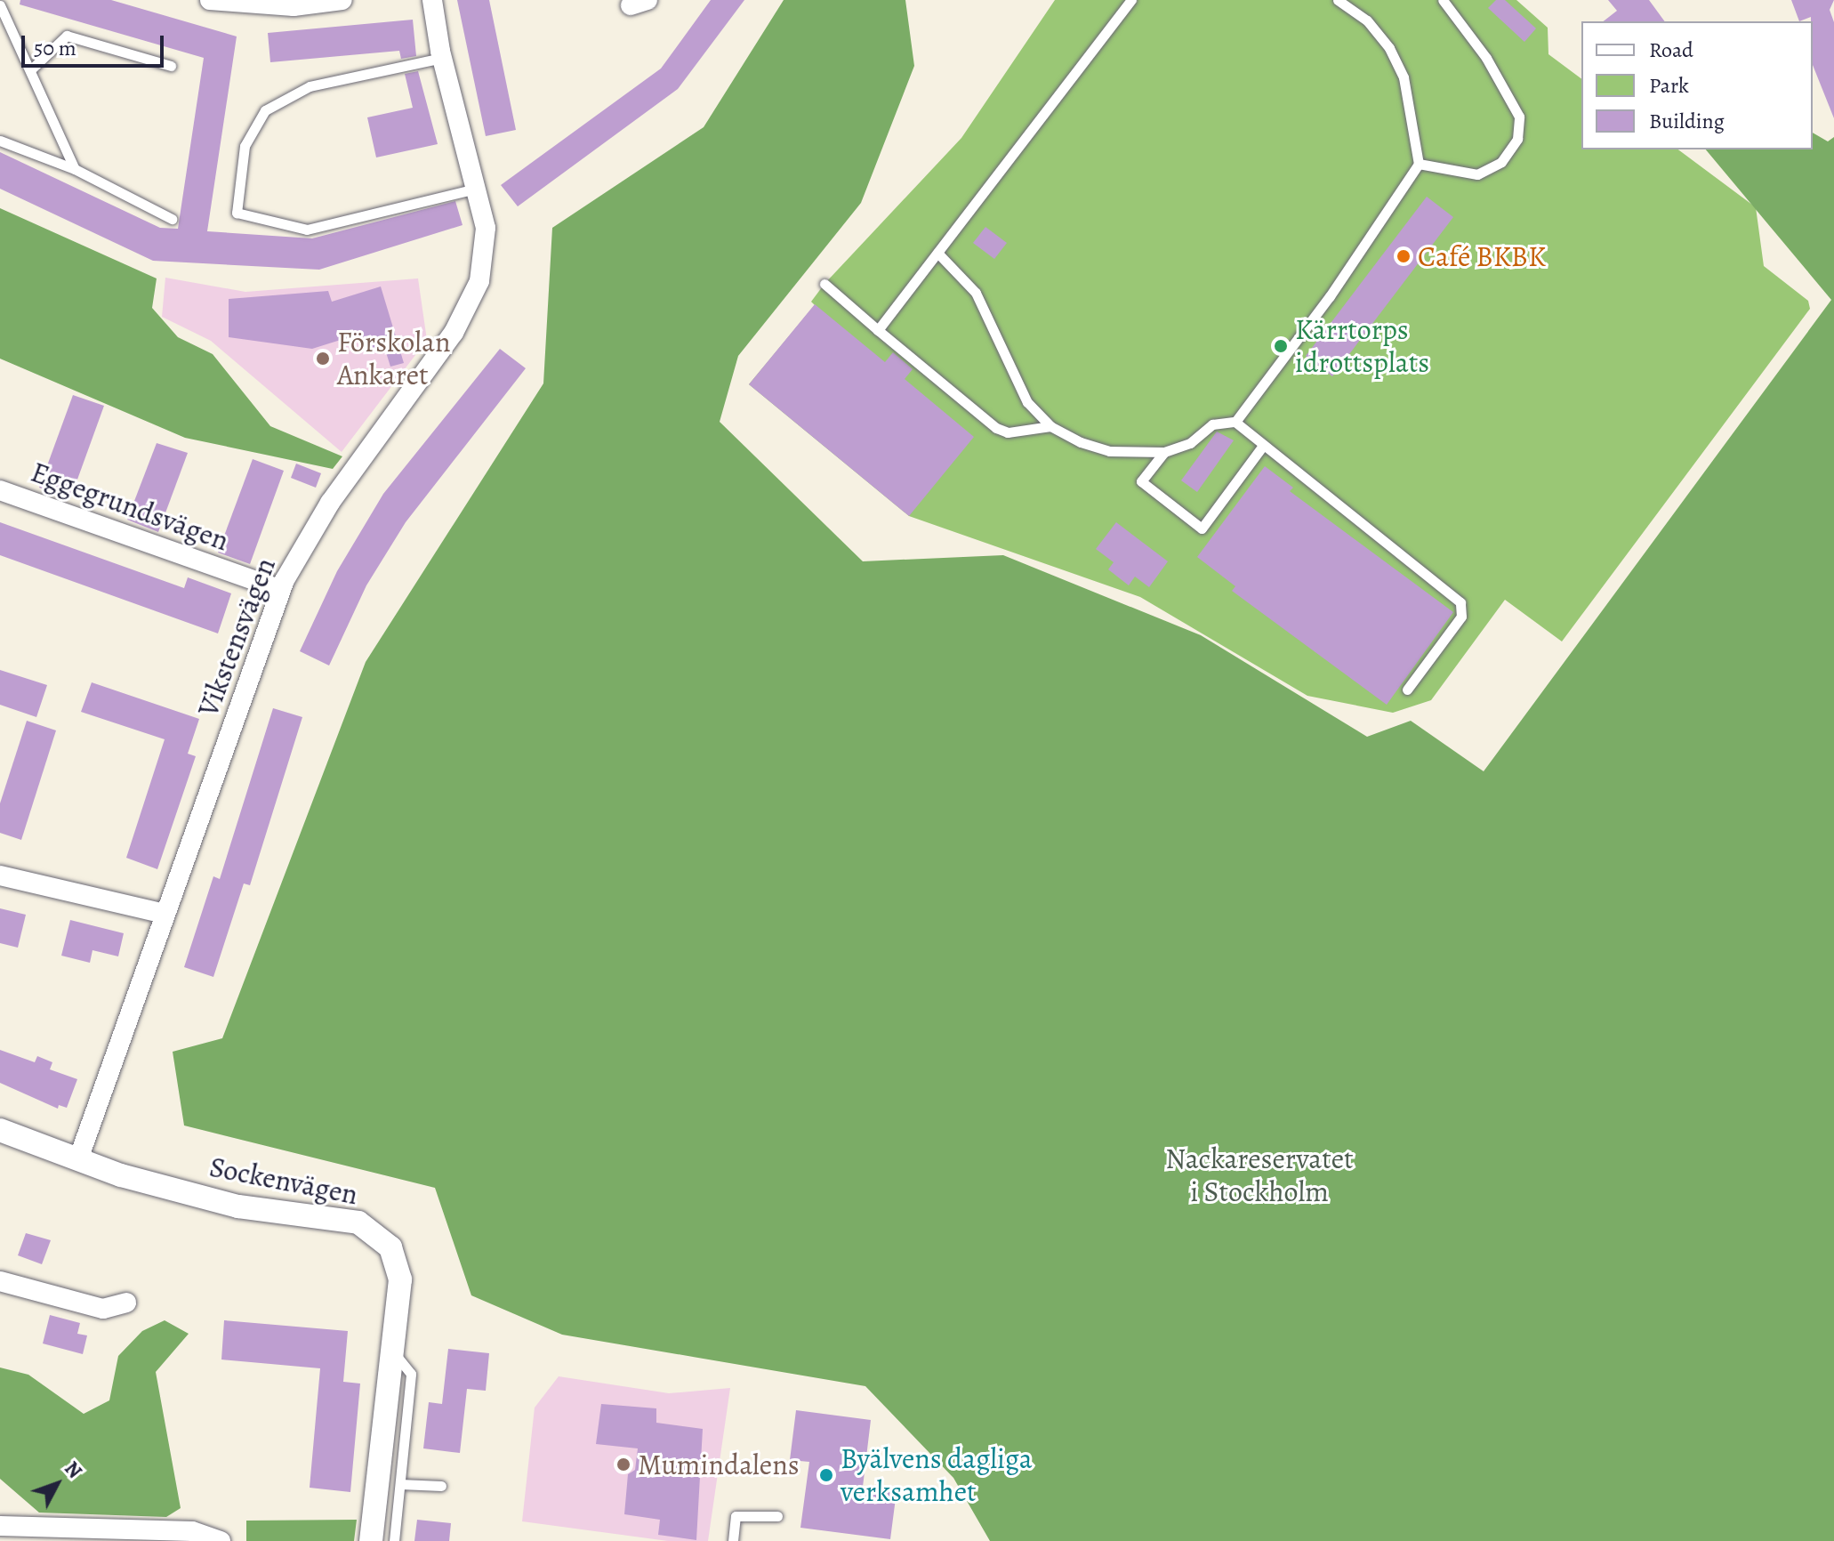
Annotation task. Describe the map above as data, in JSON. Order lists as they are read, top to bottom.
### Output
{
  "streets": {
    "street": ["Eggegrundsvägen", "Vikstensvägen", "Sockenvägen"]
  },
  "crossings": [
    ["Eggegrundsvägen", "Vikstensvägen"],
    ["Vikstensvägen", "Sockenvägen"]
  ],
  "parks": ["Nackareservatet i Stockholm"],
  "places": [
    "Café BKBK",
    "Kärrtorps idrottsplats",
    "Förskolan Ankaret",
    "Mumindalens",
    "Byälvens dagliga verksamhet"
  ],
  "legend": ["Road", "Park", "Building"],
  "scale_bar": "50 m",
  "north": "top right"
}
